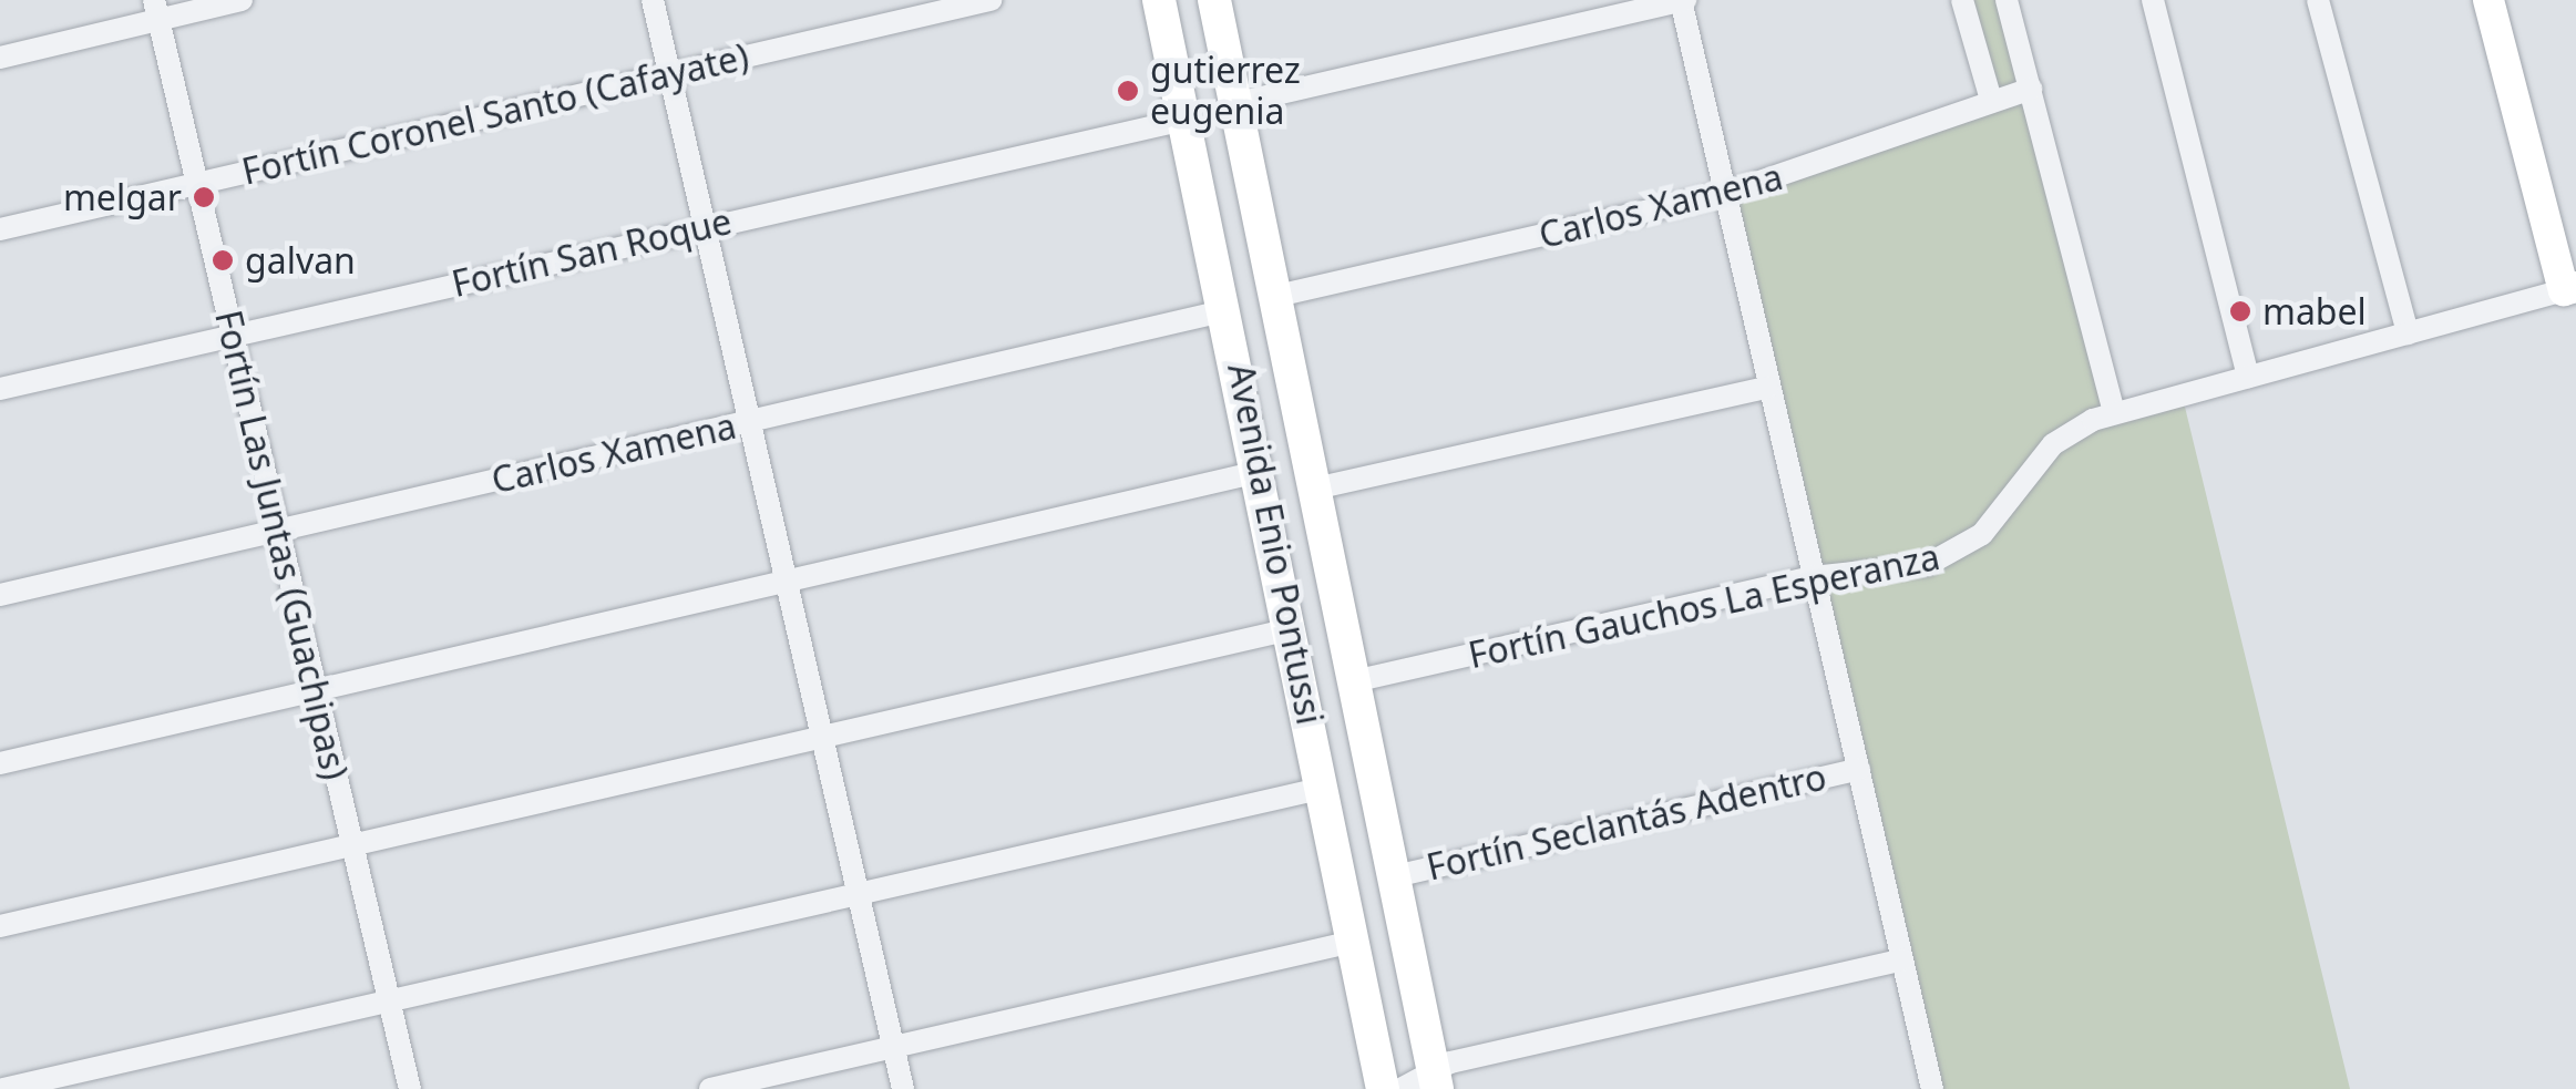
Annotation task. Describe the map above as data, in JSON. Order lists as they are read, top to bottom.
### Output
{
  "streets": {
    "main road": ["Avenida Enio Pontussi"],
    "street": [
      "Fortín Coronel Santo (Cafayate)",
      "Carlos Xamena",
      "Fortín San Roque",
      "Fortín Las Juntas (Guachipas)",
      "Fortín Gauchos La Esperanza",
      "Fortín Seclantás Adentro"
    ]
  },
  "crossings": [
    ["Fortín Coronel Santo (Cafayate)", "Fortín Las Juntas (Guachipas)"],
    ["Carlos Xamena", "Avenida Enio Pontussi"],
    ["Carlos Xamena", "Fortín Las Juntas (Guachipas)"],
    ["Fortín San Roque", "Avenida Enio Pontussi"],
    ["Fortín San Roque", "Fortín Las Juntas (Guachipas)"],
    ["Avenida Enio Pontussi", "Fortín Gauchos La Esperanza"],
    ["Avenida Enio Pontussi", "Fortín Seclantás Adentro"]
  ],
  "places": [
    "gutierrez eugenia",
    "melgar",
    "galvan",
    "mabel"
  ]
}
